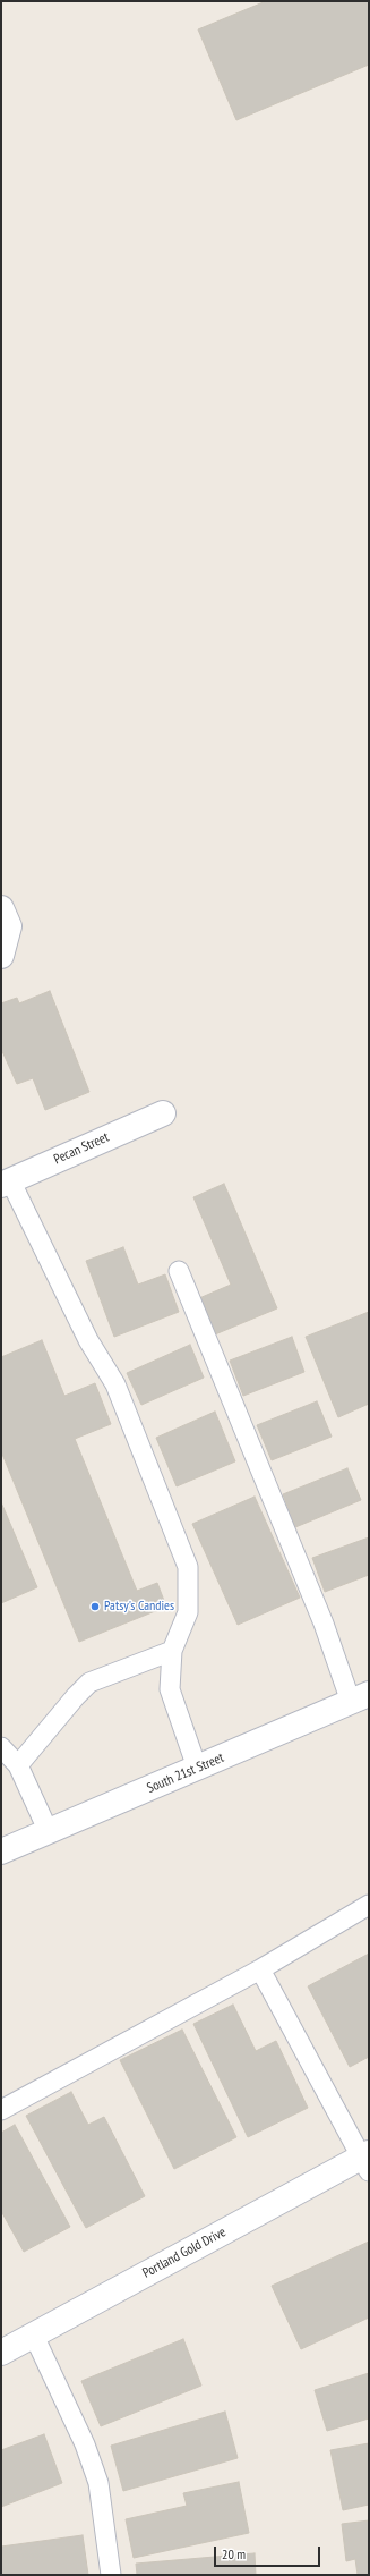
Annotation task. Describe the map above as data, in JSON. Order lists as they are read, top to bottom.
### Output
{
  "streets": {
    "street": ["Pecan Street", "South 21st Street", "Portland Gold Drive"]
  },
  "places": ["Patsy's Candies"],
  "scale_bar": "20 m"
}
